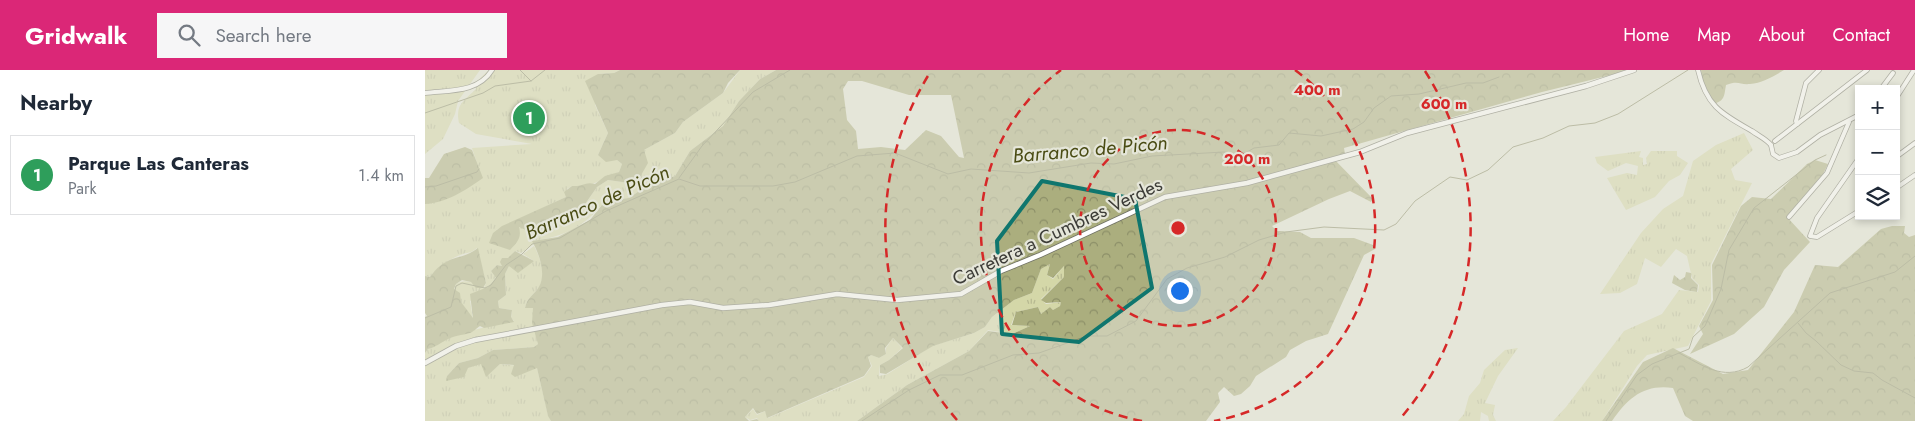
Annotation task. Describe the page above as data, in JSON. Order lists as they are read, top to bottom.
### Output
{
  "streets": {
    "street": ["Carretera a Cumbres Verdes"]
  },
  "water": ["Barranco de Picón"],
  "page": {
    "header": "Gridwalk",
    "search": "Search here",
    "nav": [
      "Home",
      "Map",
      "About",
      "Contact"
    ],
    "heading": "Nearby",
    "map_buttons": ["+", "−"],
    "pins": "1",
    "list": [
      {
        "mark": "1",
        "name": "Parque Las Canteras",
        "note": "Park",
        "value": "1.4 km"
      }
    ]
  },
  "rings": ["400 m", "600 m", "200 m"]
}
